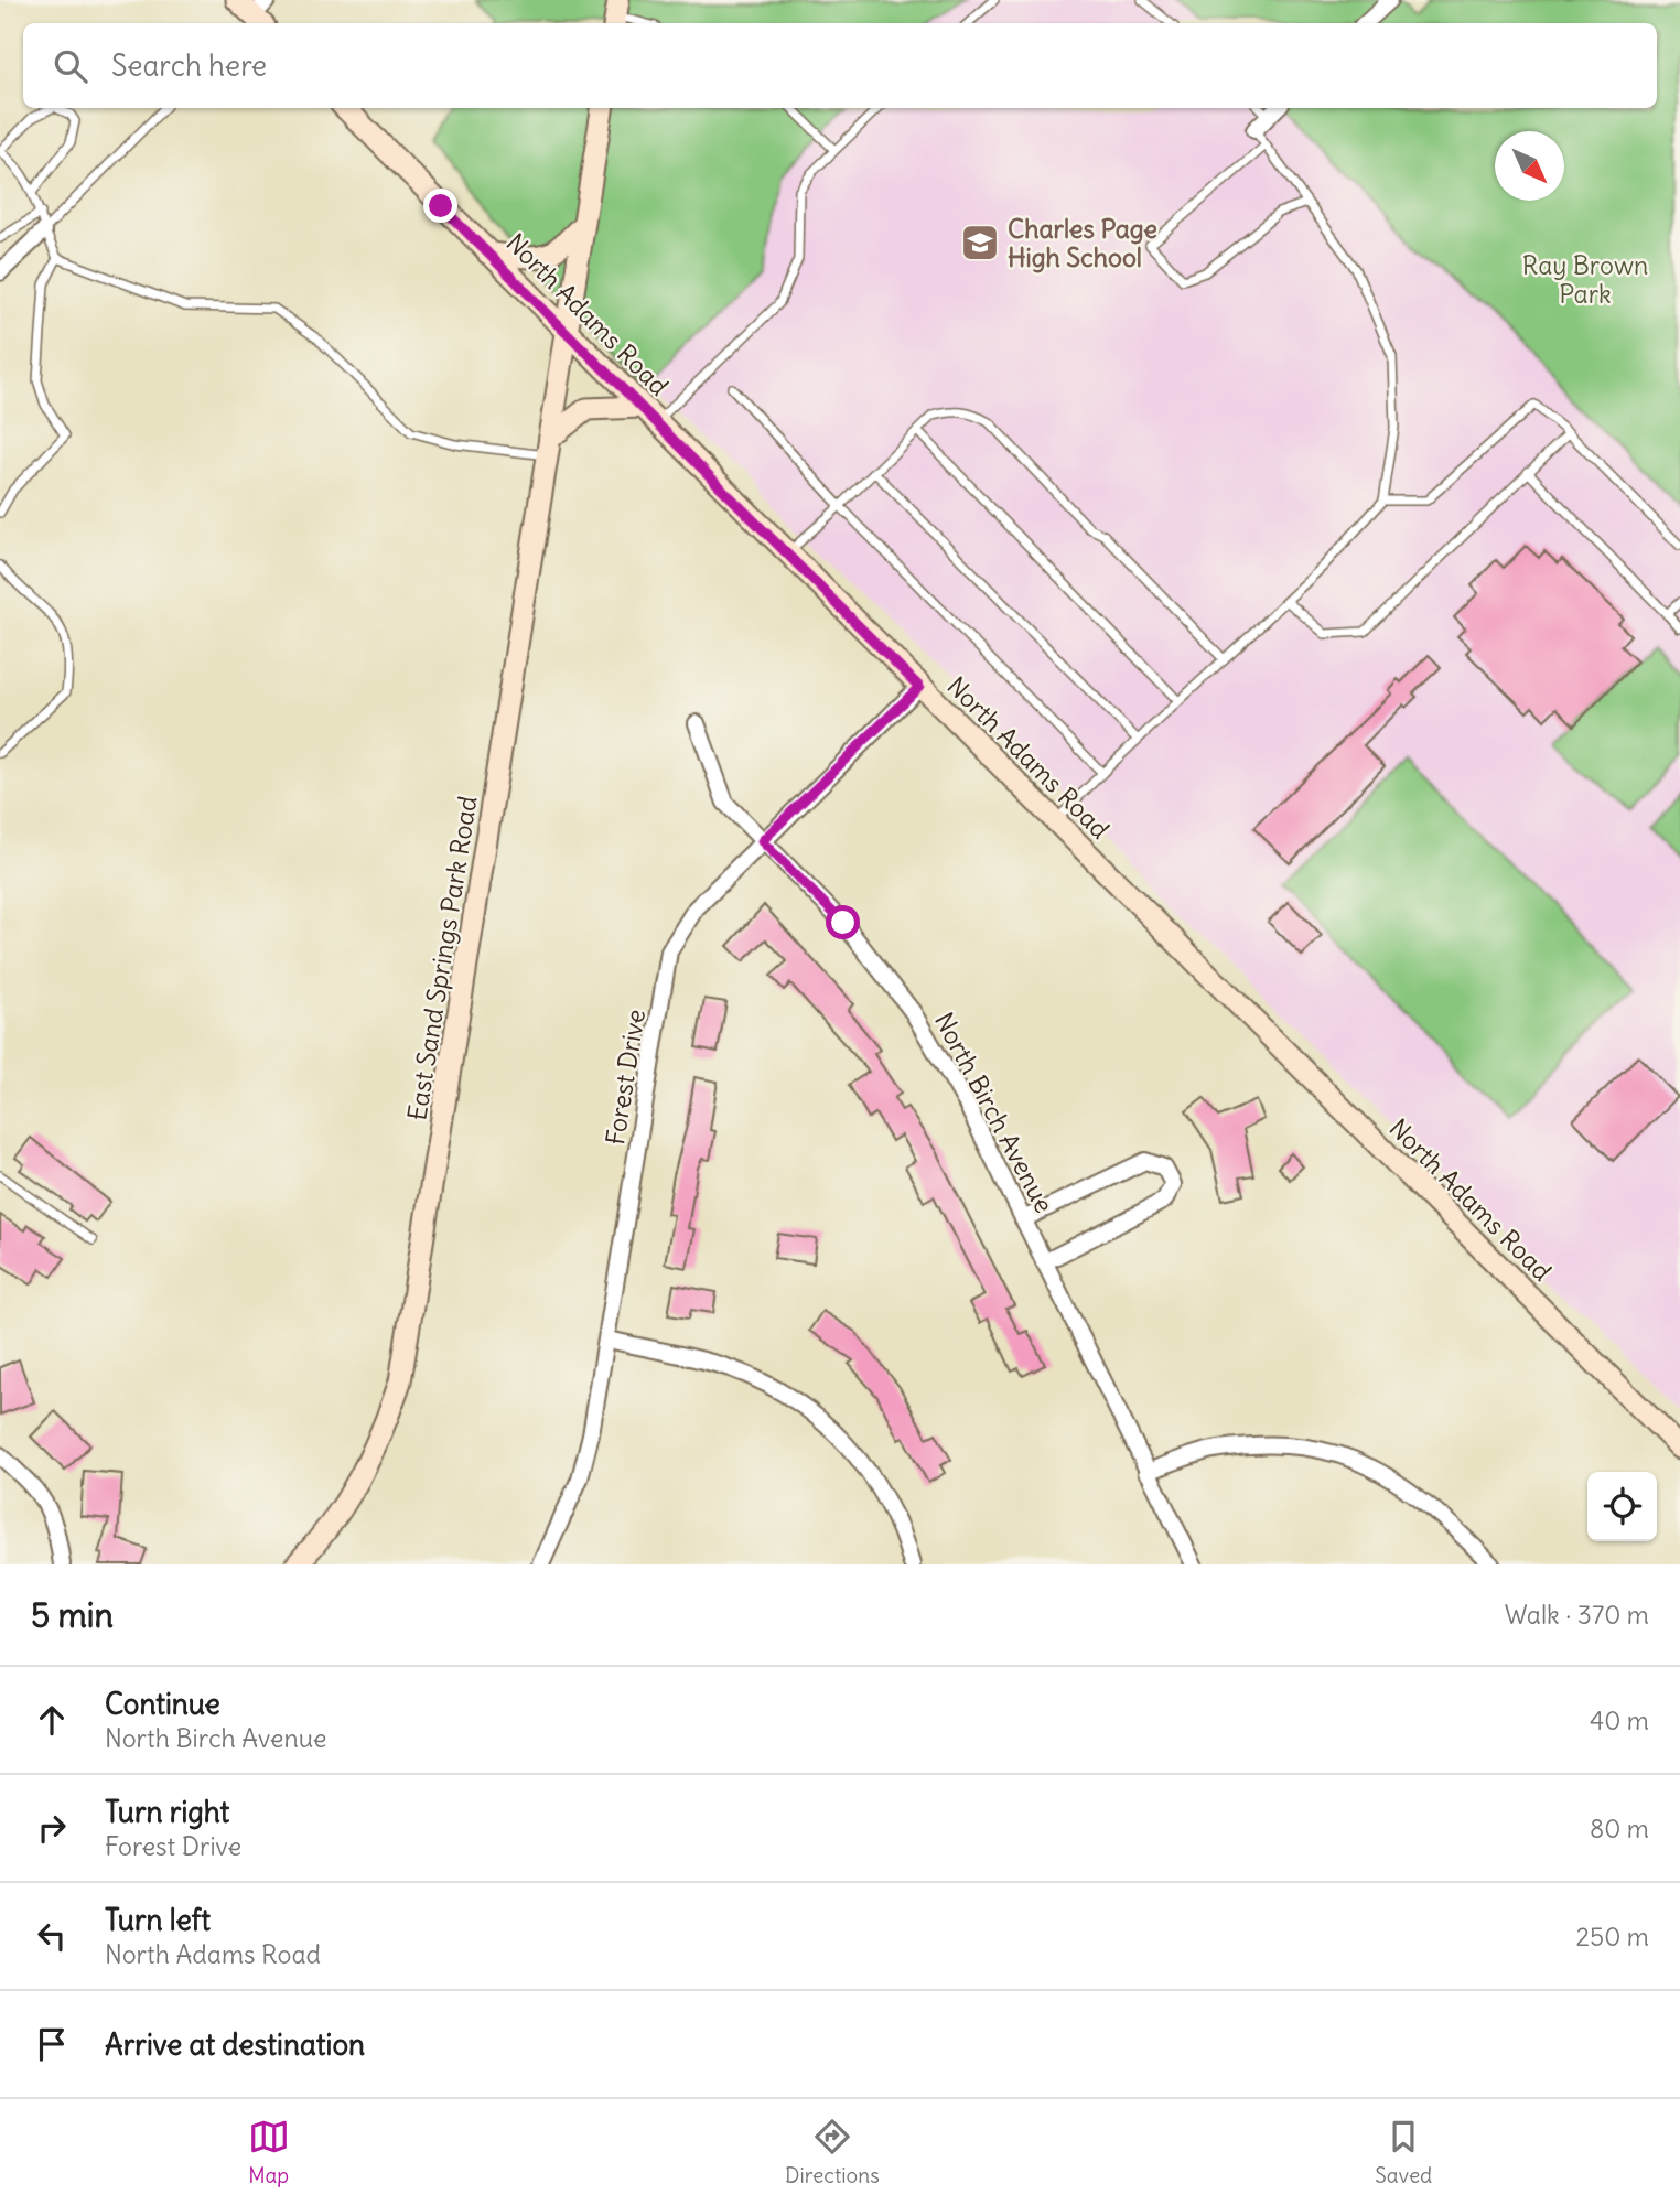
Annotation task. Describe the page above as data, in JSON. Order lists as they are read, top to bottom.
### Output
{
  "streets": {
    "main road": ["North Adams Road", "East Sand Springs Park Road"],
    "street": ["Forest Drive", "North Birch Avenue"]
  },
  "crossings": [
    ["North Adams Road", "East Sand Springs Park Road"],
    ["North Adams Road", "Forest Drive"],
    ["Forest Drive", "North Birch Avenue"]
  ],
  "parks": ["Ray Brown Park"],
  "places": {
    "school or university": ["Charles Page High School"]
  },
  "north": "bottom right",
  "page": {
    "search": "Search here",
    "heading": ["5 min", "Walk · 370 m"],
    "list": [
      ["Continue", "North Birch Avenue", "40 m"],
      ["Turn right", "Forest Drive", "80 m"],
      ["Turn left", "North Adams Road", "250 m"],
      "Arrive at destination"
    ],
    "nav": ["Map", "Directions", "Saved"]
  }
}
